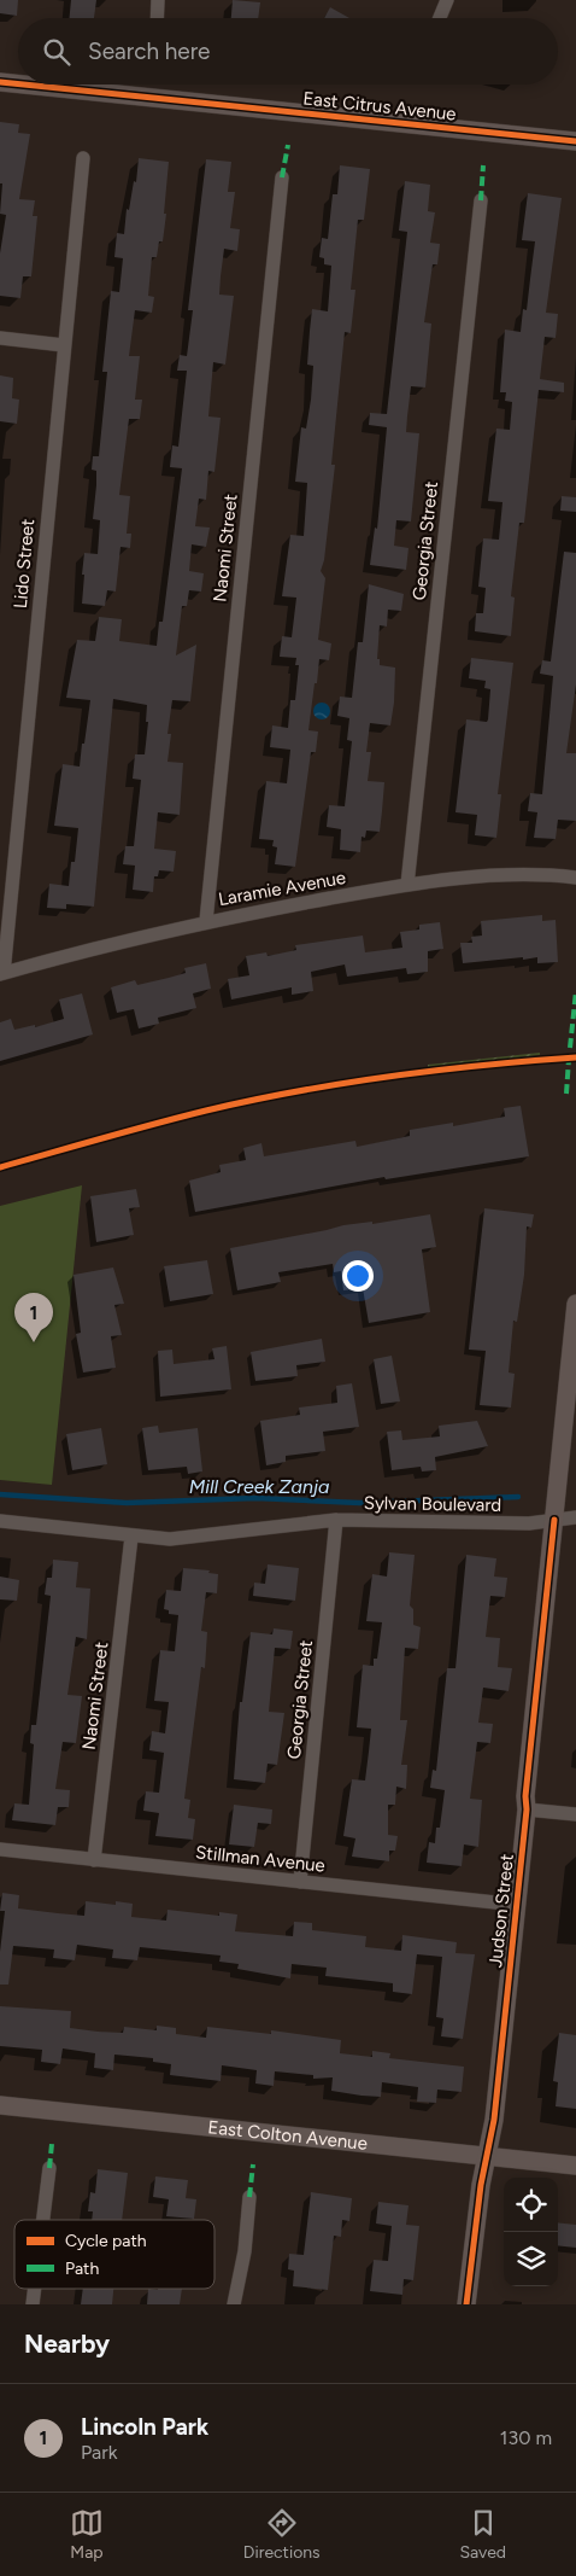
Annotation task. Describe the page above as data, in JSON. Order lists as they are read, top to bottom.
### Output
{
  "streets": {
    "street": [
      "East Citrus Avenue",
      "Georgia Street",
      "Naomi Street",
      "Lido Street",
      "Laramie Avenue",
      "Sylvan Boulevard",
      "Stillman Avenue",
      "Judson Street",
      "East Colton Avenue"
    ]
  },
  "crossings": [
    ["Georgia Street", "Laramie Avenue"],
    ["Georgia Street", "Sylvan Boulevard"],
    ["Georgia Street", "Stillman Avenue"],
    ["Naomi Street", "Laramie Avenue"],
    ["Naomi Street", "Sylvan Boulevard"],
    ["Naomi Street", "Stillman Avenue"],
    ["Lido Street", "Laramie Avenue"],
    ["Sylvan Boulevard", "Judson Street"],
    ["Stillman Avenue", "Judson Street"],
    ["Judson Street", "East Colton Avenue"]
  ],
  "water": ["Mill Creek Zanja"],
  "legend": ["Cycle path", "Path"],
  "page": {
    "search": "Search here",
    "pins": "1",
    "heading": "Nearby",
    "list": [
      {
        "mark": "1",
        "name": "Lincoln Park",
        "note": "Park",
        "value": "130 m"
      }
    ],
    "nav": ["Map", "Directions", "Saved"]
  }
}
